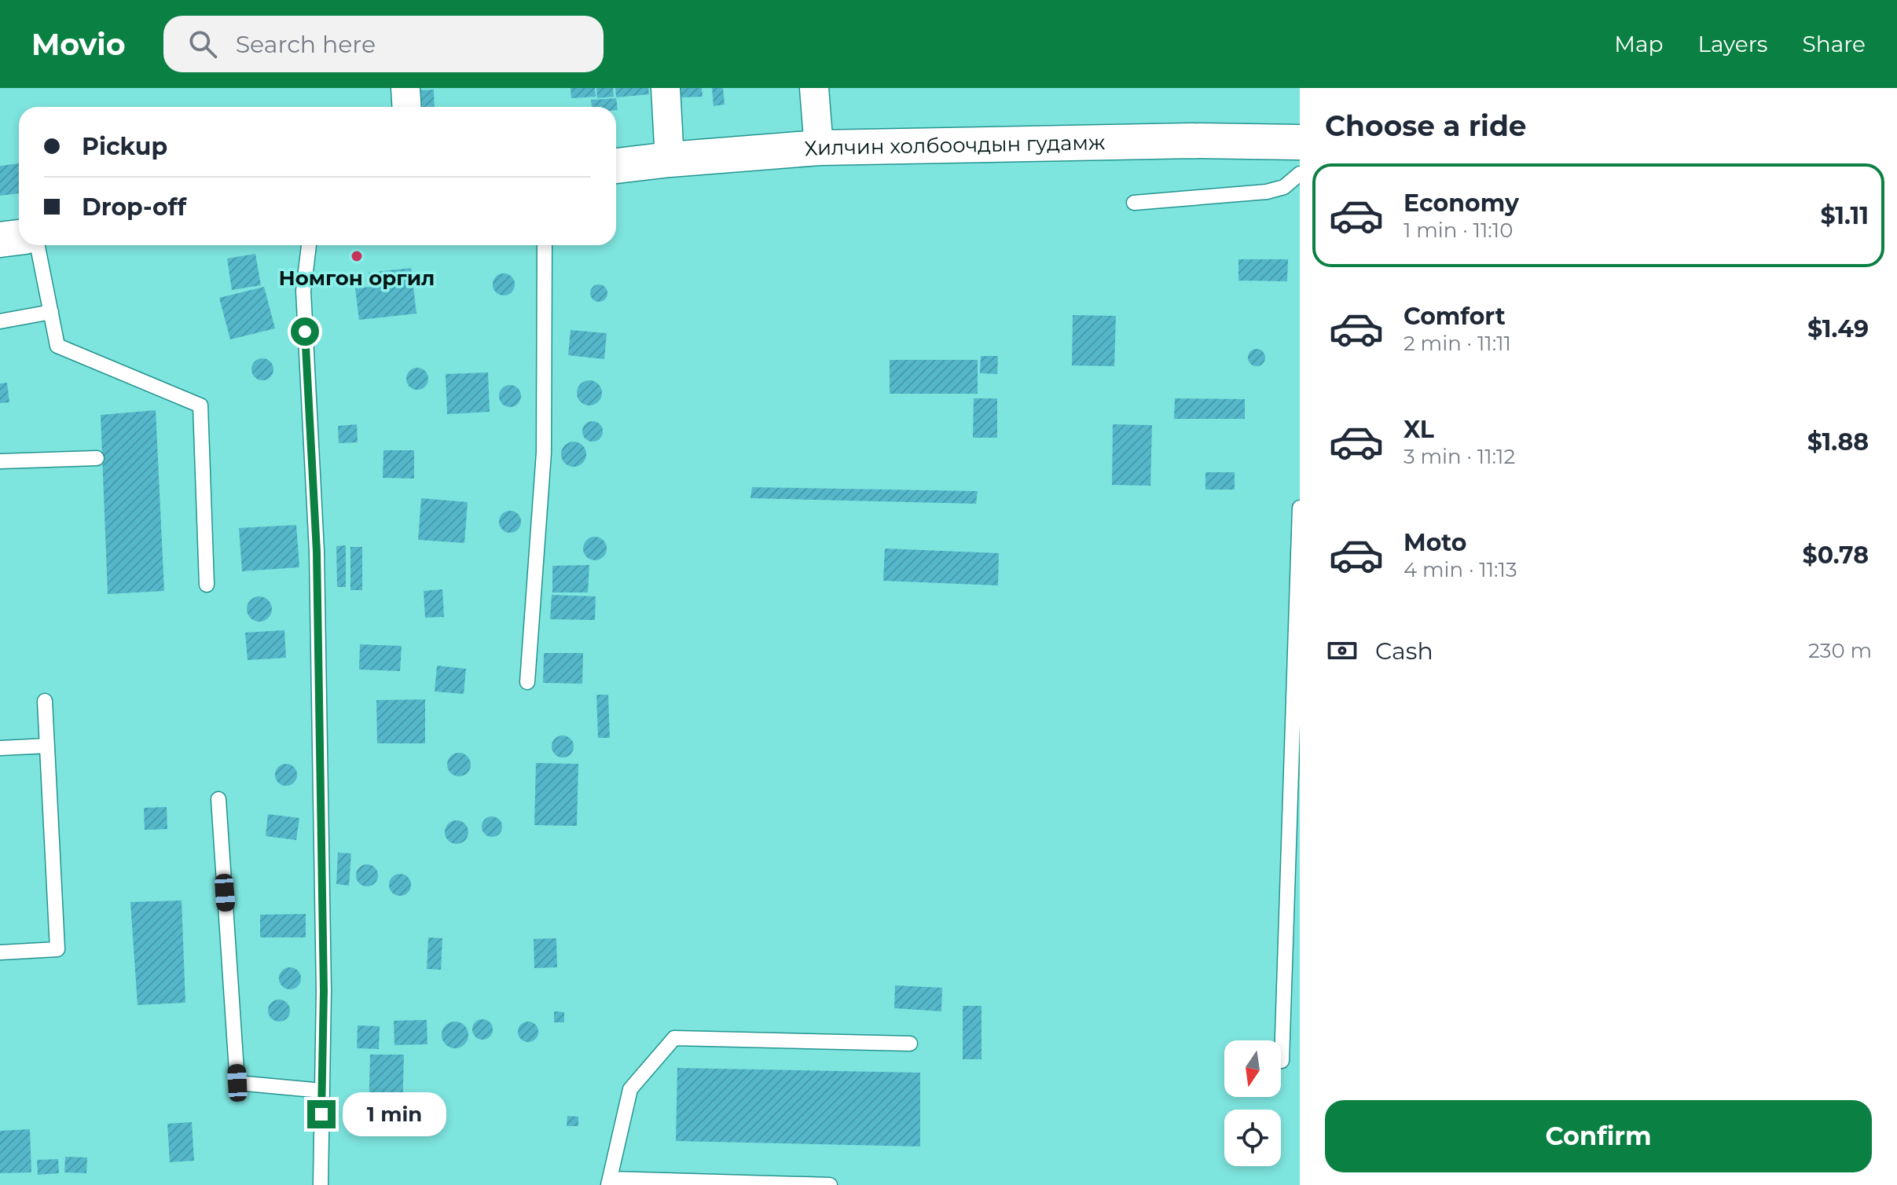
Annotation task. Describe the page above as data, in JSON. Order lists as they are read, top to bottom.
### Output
{
  "streets": {
    "main road": ["Хилчин холбоочдын гудамж"]
  },
  "places": ["Номгон оргил"],
  "north": "bottom",
  "page": {
    "header": "Movio",
    "search": "Search here",
    "nav": ["Map", "Layers", "Share"],
    "heading": "Choose a ride",
    "banner": ["Pickup", "Drop-off"],
    "list": [
      {
        "name": "Economy",
        "note": "1 min · 11:10",
        "value": "$1.11"
      },
      {
        "name": "Comfort",
        "note": "2 min · 11:11",
        "value": "$1.49"
      },
      {
        "name": "XL",
        "note": "3 min · 11:12",
        "value": "$1.88"
      },
      {
        "name": "Moto",
        "note": "4 min · 11:13",
        "value": "$0.78"
      }
    ],
    "pay": ["Cash", "230 m"],
    "buttons": "Confirm",
    "bubble": "1 min"
  }
}
